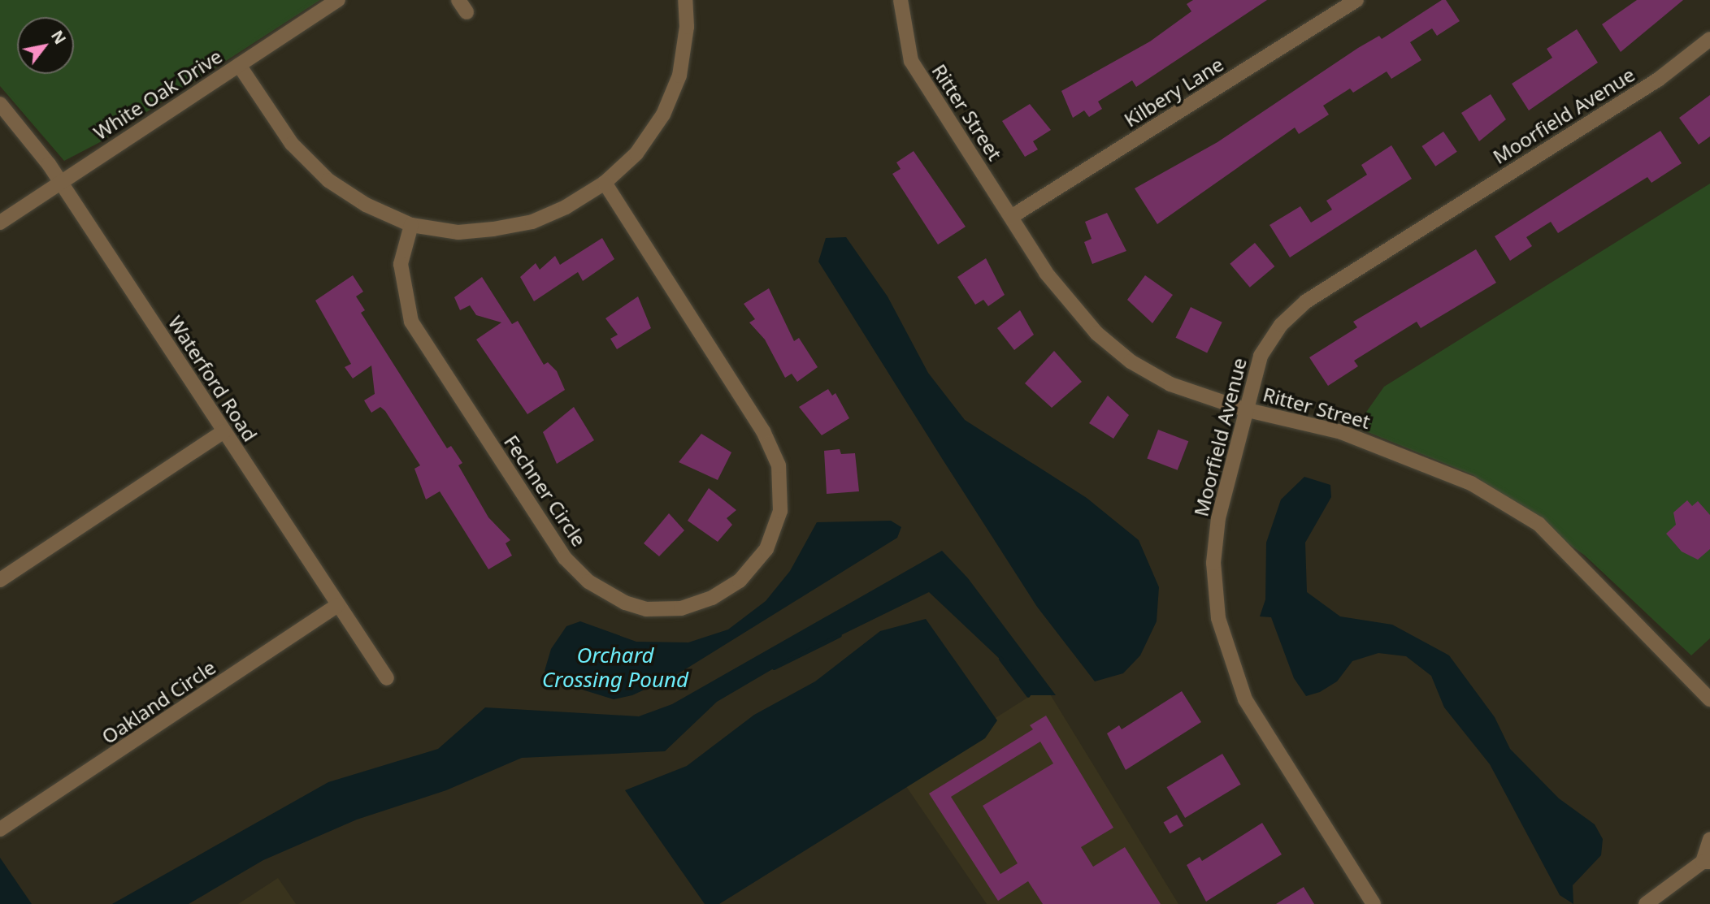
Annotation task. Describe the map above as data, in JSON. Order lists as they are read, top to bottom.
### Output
{
  "streets": {
    "street": [
      "Kilbery Lane",
      "White Oak Drive",
      "Ritter Street",
      "Moorfield Avenue",
      "Waterford Road",
      "Fechner Circle",
      "Oakland Circle"
    ]
  },
  "crossings": [
    ["Kilbery Lane", "Ritter Street"],
    ["White Oak Drive", "Waterford Road"],
    ["Ritter Street", "Moorfield Avenue"],
    ["Waterford Road", "Oakland Circle"]
  ],
  "water": ["Orchard Crossing Pound"],
  "north": "top right"
}
